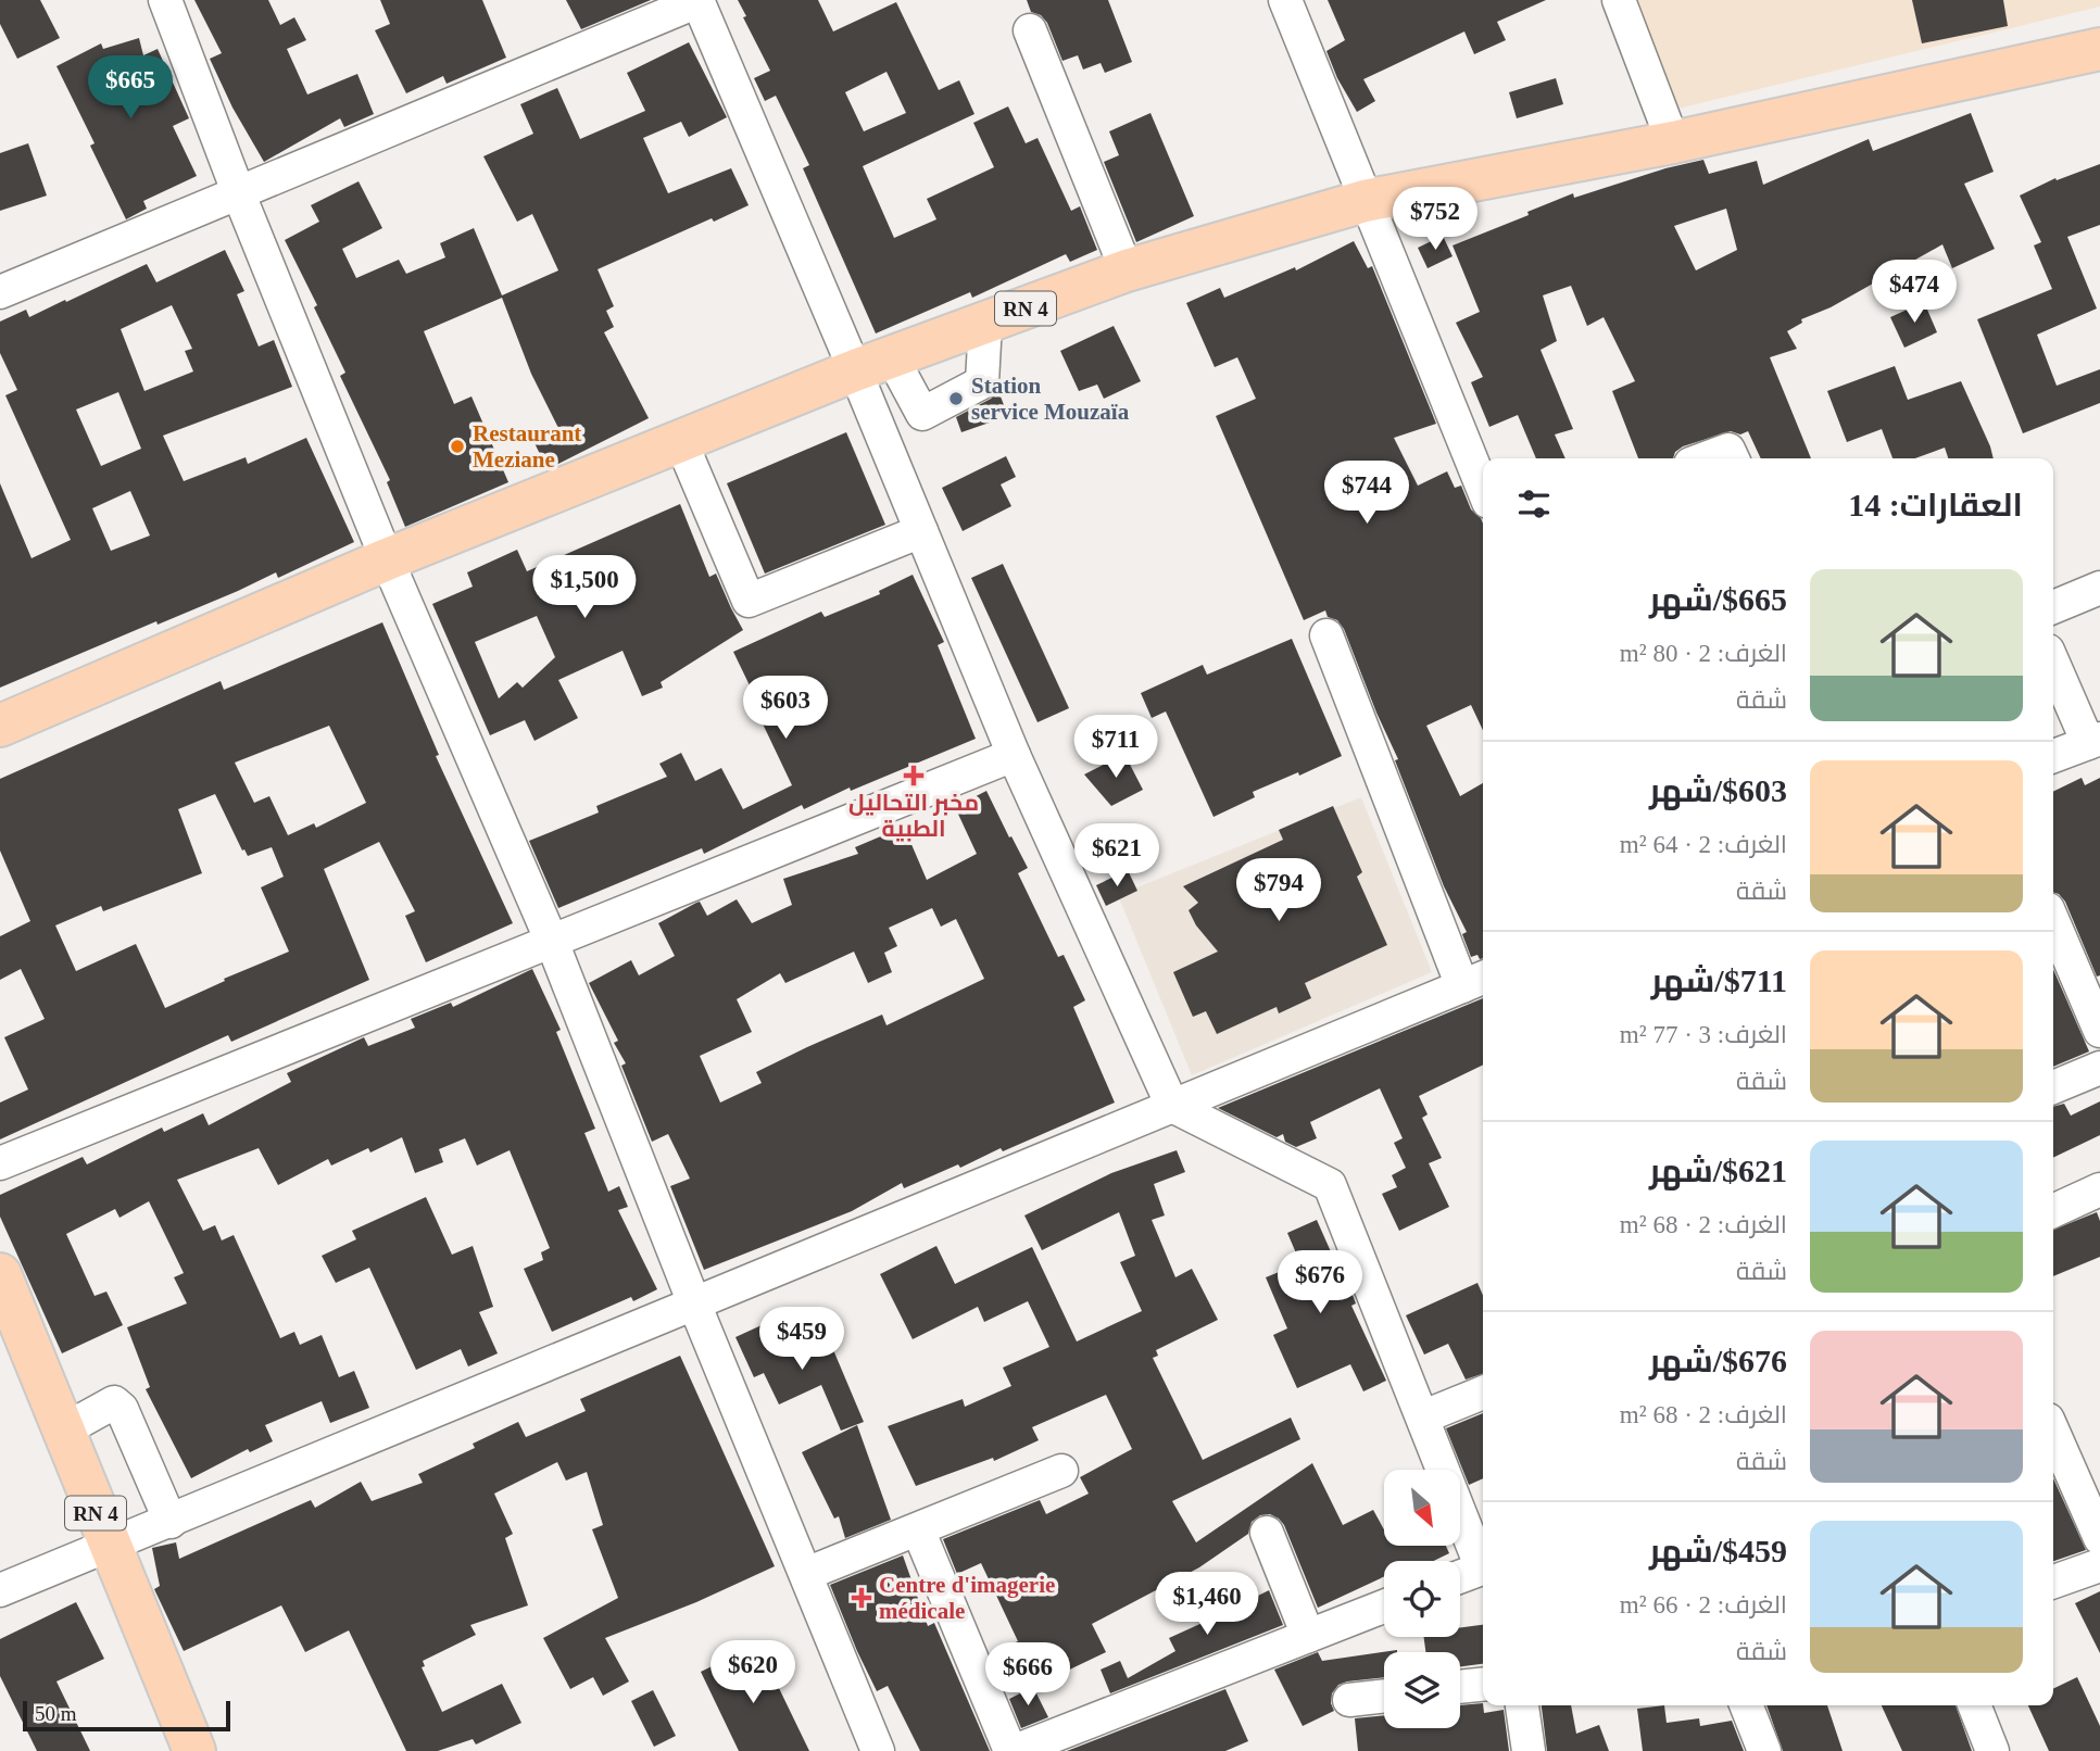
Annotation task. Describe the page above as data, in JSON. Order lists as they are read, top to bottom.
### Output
{
  "streets": {
    "main road": ["RN 4"]
  },
  "places": {
    "other": ["Station service Mouzaïa", "Restaurant Meziane"],
    "health": ["مخبر التحاليل الطبية", "Centre d'imagerie médicale"]
  },
  "scale_bar": "50 m",
  "north": "bottom right",
  "page": {
    "price": [
      "$665",
      "$752",
      "$474",
      "$744",
      "$1,500",
      "$603",
      "$711",
      "$621",
      "$794",
      "$676",
      "$459",
      "$1,460",
      "$620",
      "$666"
    ],
    "heading": "العقارات: 14",
    "list": [
      {
        "name": "$665/شهر",
        "note": "الغرف: 2 · 80 m² · شقة"
      },
      {
        "name": "$603/شهر",
        "note": "الغرف: 2 · 64 m² · شقة"
      },
      {
        "name": "$711/شهر",
        "note": "الغرف: 3 · 77 m² · شقة"
      },
      {
        "name": "$621/شهر",
        "note": "الغرف: 2 · 68 m² · شقة"
      },
      {
        "name": "$676/شهر",
        "note": "الغرف: 2 · 68 m² · شقة"
      },
      {
        "name": "$459/شهر",
        "note": "الغرف: 2 · 66 m² · شقة"
      }
    ],
    "scale": "50 m"
  }
}
